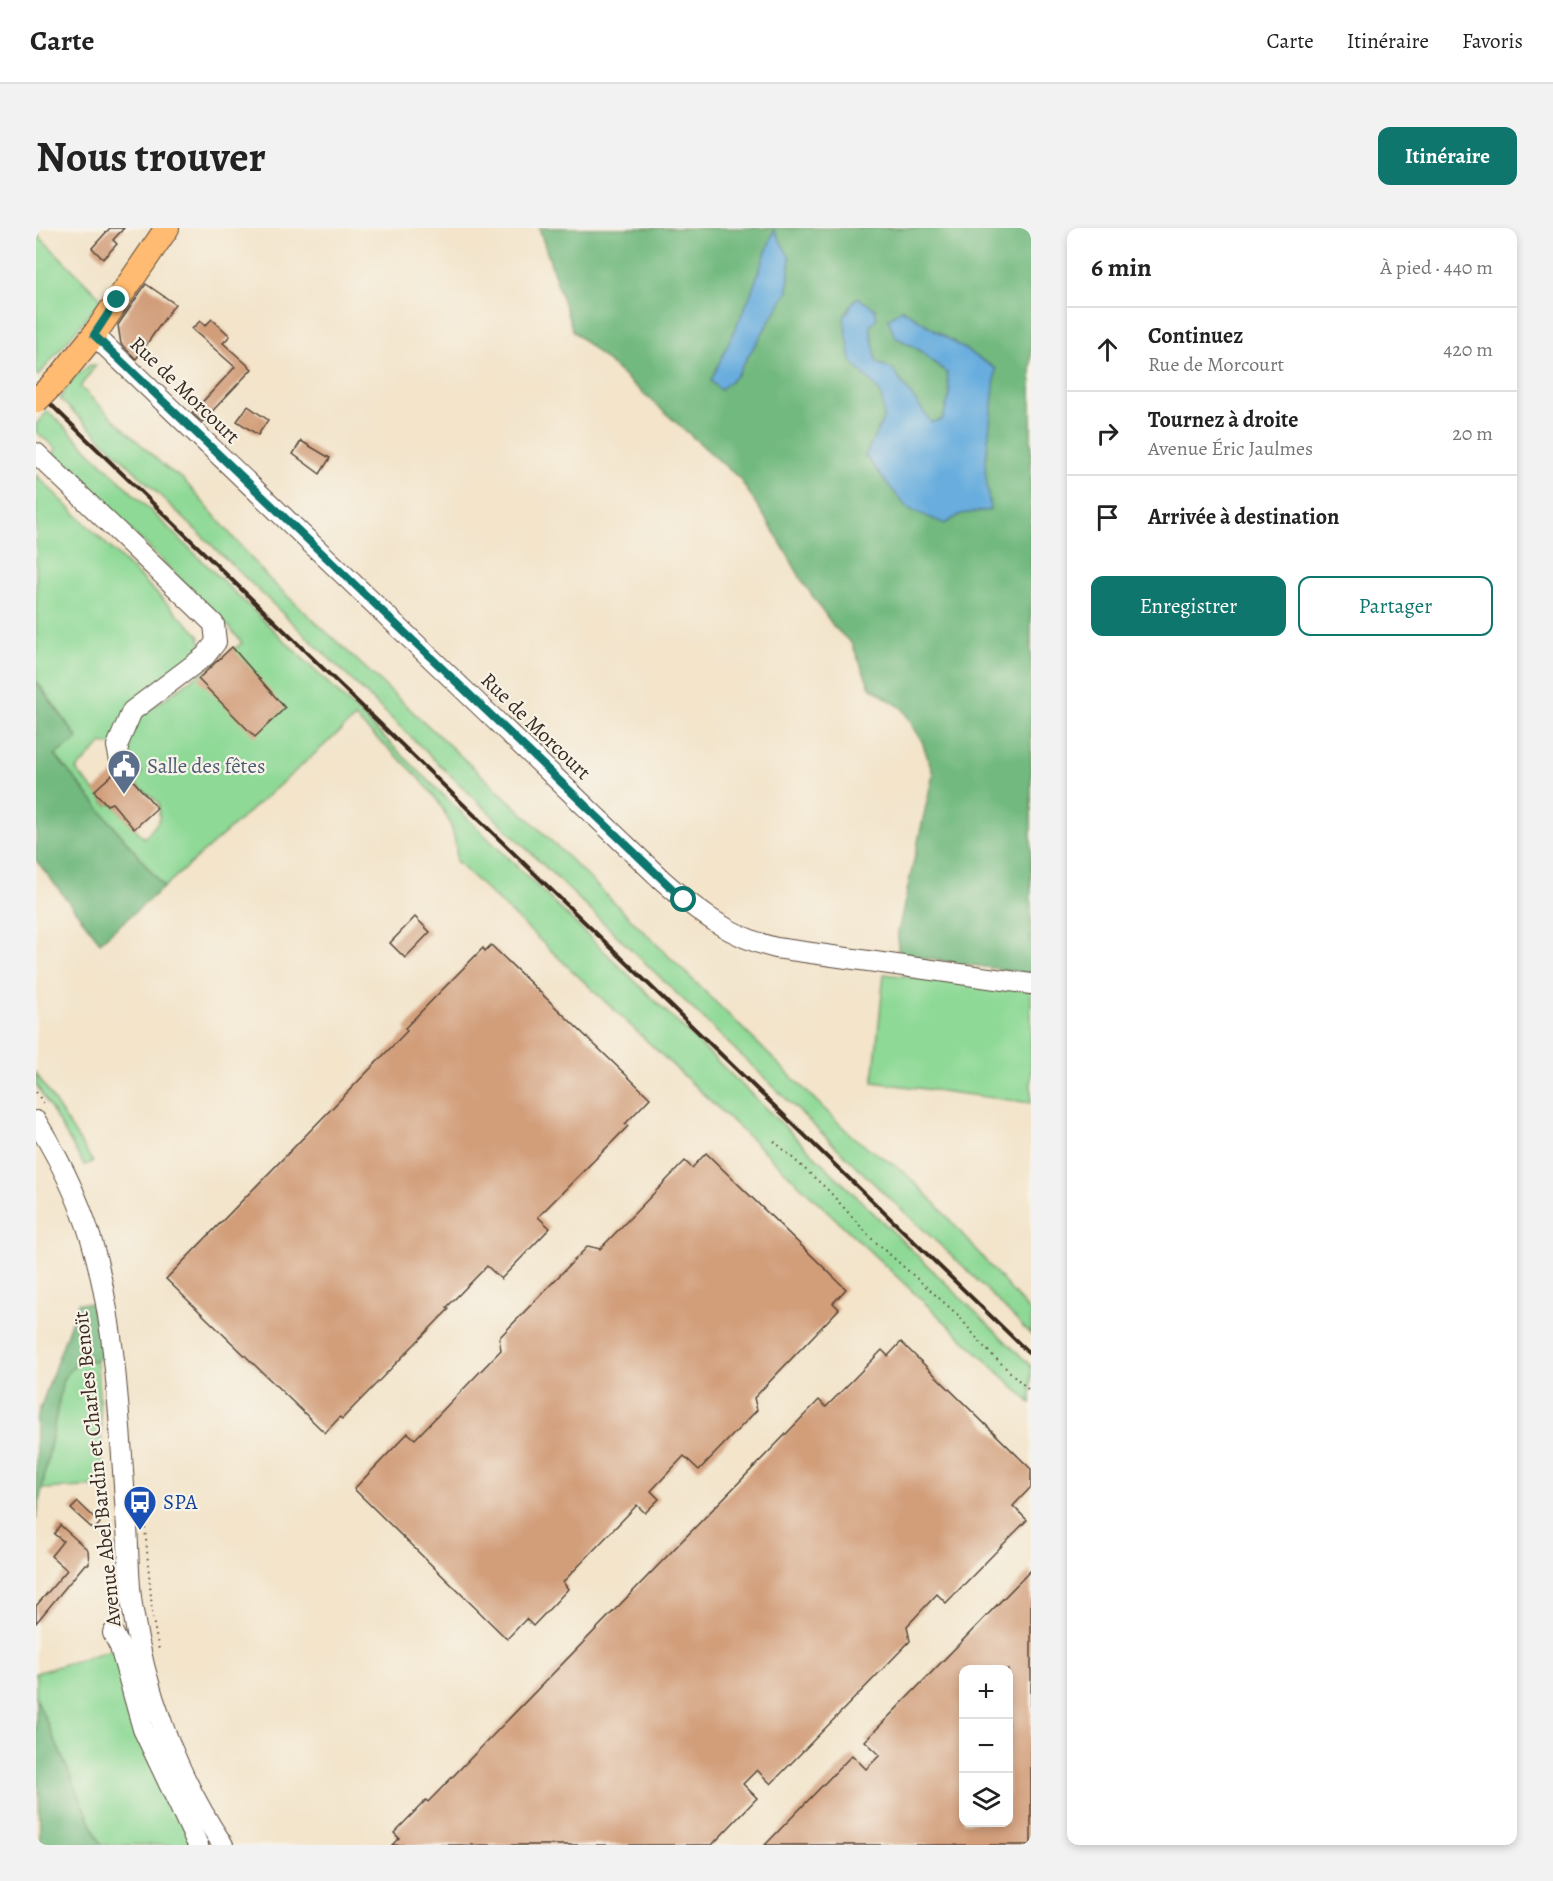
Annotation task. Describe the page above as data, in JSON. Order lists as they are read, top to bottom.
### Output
{
  "streets": {
    "street": ["Rue de Morcourt", "Avenue Abel Bardin et Charles Benoït"]
  },
  "places": {
    "public building": ["Salle des fêtes"],
    "bus stop": ["SPA"]
  },
  "page": {
    "header": "Carte",
    "nav": ["Carte", "Itinéraire", "Favoris"],
    "buttons": [
      "Itinéraire",
      ["Enregistrer", "Partager"]
    ],
    "title": "Nous trouver",
    "heading": ["6 min", "À pied · 440 m"],
    "list": [
      ["Continuez", "Rue de Morcourt", "420 m"],
      ["Tournez à droite", "Avenue Éric Jaulmes", "20 m"],
      "Arrivée à destination"
    ],
    "map_buttons": ["+", "−"]
  }
}
